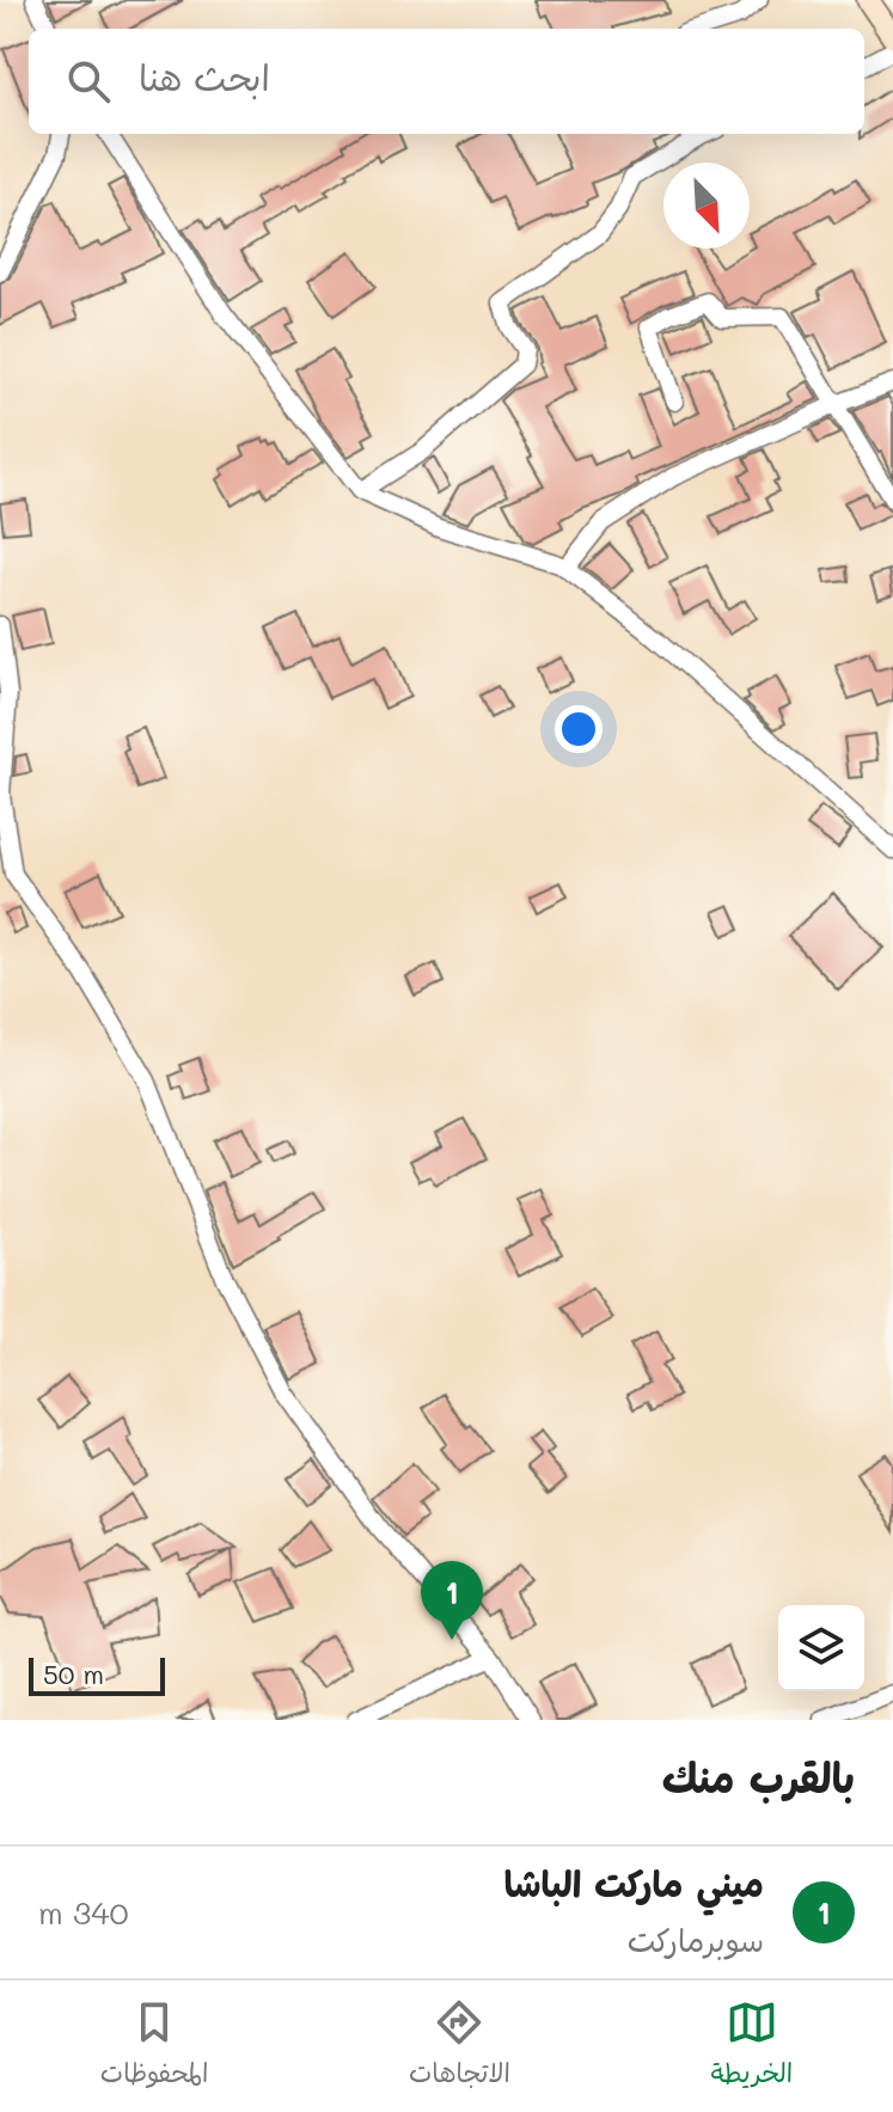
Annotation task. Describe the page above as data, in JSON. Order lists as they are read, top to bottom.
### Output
{
  "scale_bar": "50 m",
  "north": "bottom right",
  "page": {
    "search": "ابحث هنا",
    "pins": "1",
    "scale": "50 m",
    "heading": "بالقرب منك",
    "list": [
      {
        "mark": "1",
        "name": "ميني ماركت الباشا",
        "note": "سوبرماركت",
        "value": "340 m"
      }
    ],
    "nav": ["الخريطة", "الاتجاهات", "المحفوظات"]
  }
}
